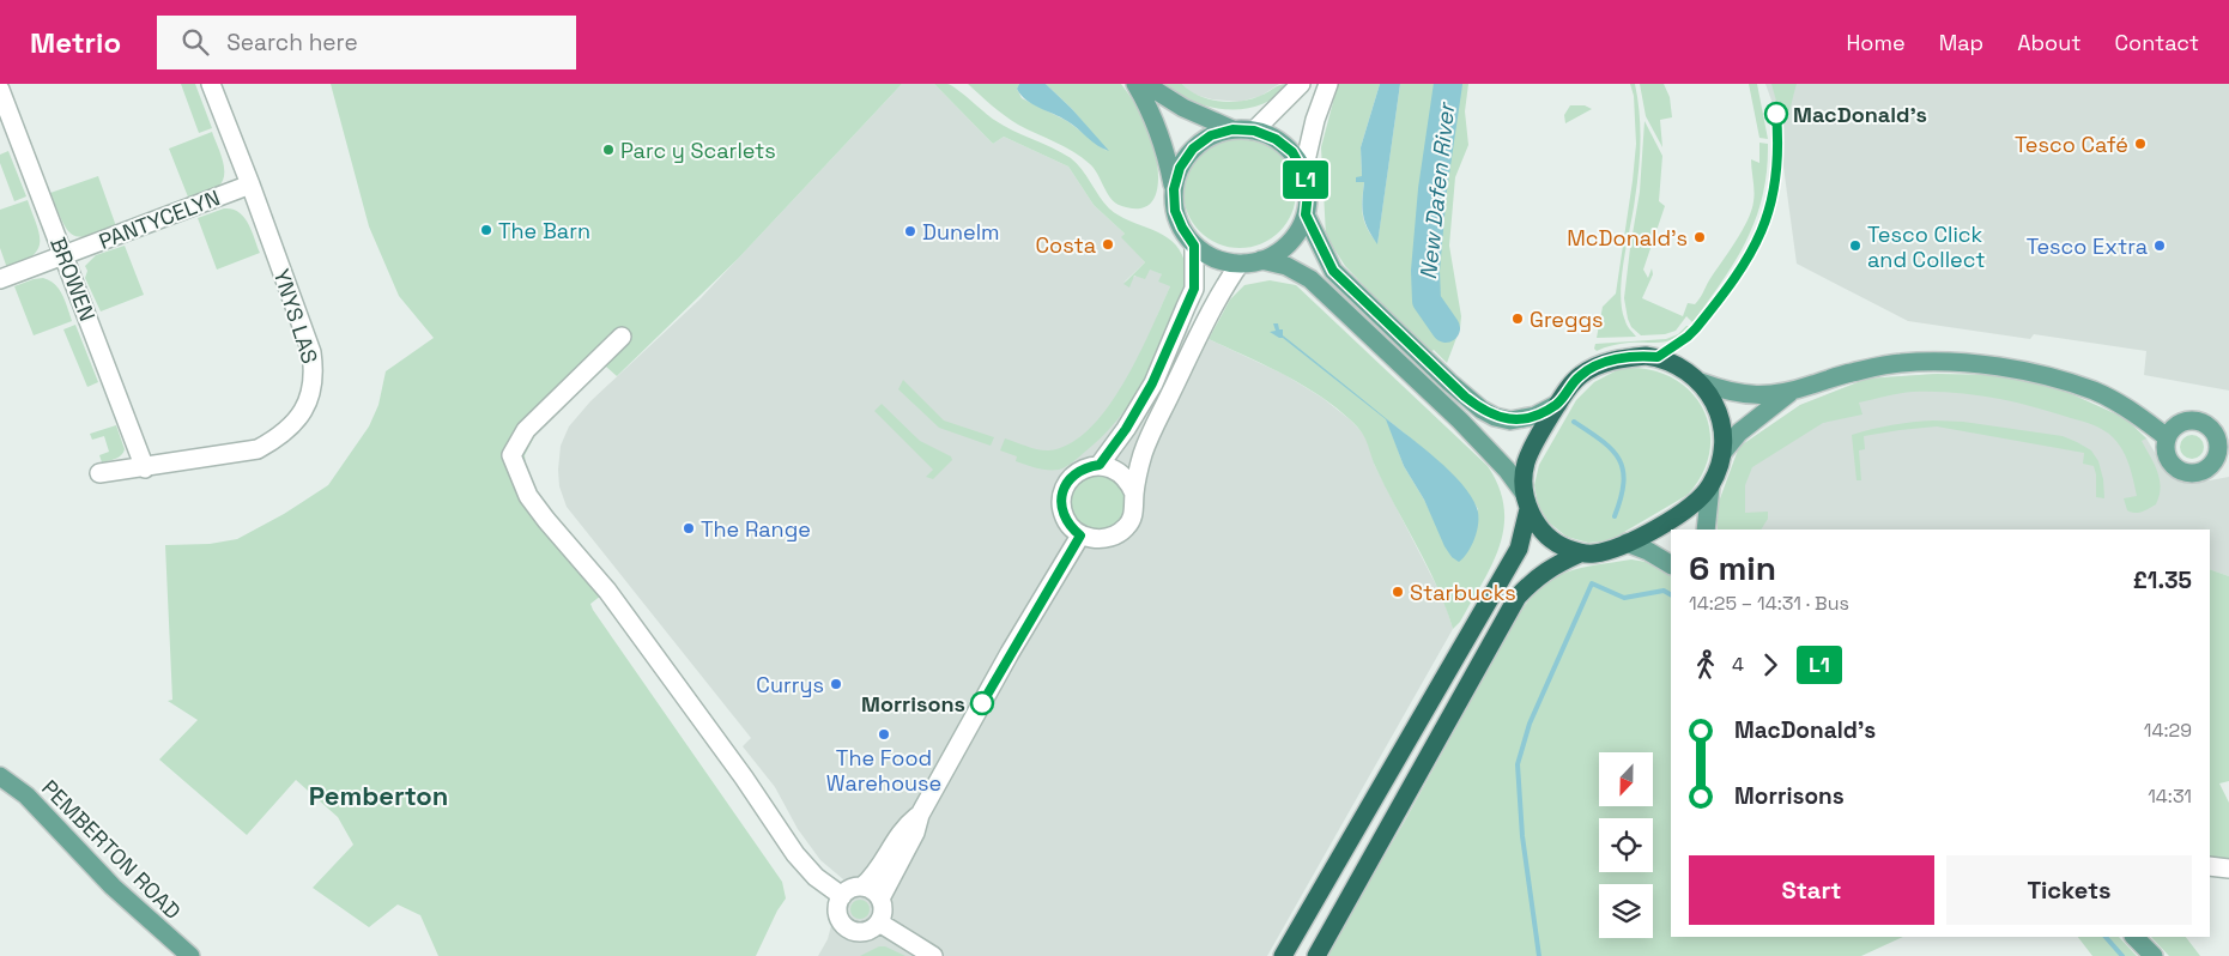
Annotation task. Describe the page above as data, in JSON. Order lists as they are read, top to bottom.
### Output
{
  "streets": {
    "main road": ["PEMBERTON ROAD"],
    "street": ["PANTYCELYN", "BROWEN", "YNYS LAS"]
  },
  "crossings": [
    ["PANTYCELYN", "BROWEN"],
    ["PANTYCELYN", "YNYS LAS"],
    ["BROWEN", "YNYS LAS"]
  ],
  "districts": ["Pemberton"],
  "water": ["New Dafen River"],
  "places": [
    "MacDonald's",
    "Tesco Café",
    "Parc y Scarlets",
    "The Barn",
    "Dunelm",
    "McDonald's",
    "Costa",
    "Tesco Click and Collect",
    "Tesco Extra",
    "Greggs",
    "The Range",
    "Starbucks",
    "Currys",
    "Morrisons",
    "The Food Warehouse"
  ],
  "lines": ["bus line L1"],
  "north": "bottom",
  "page": {
    "header": "Metrio",
    "search": "Search here",
    "nav": [
      "Home",
      "Map",
      "About",
      "Contact"
    ],
    "on_map": "L1",
    "heading": ["6 min", "14:25 – 14:31 · Bus", "£1.35"],
    "legs": ["4", "L1"],
    "list": [
      {
        "name": "MacDonald's",
        "value": "14:29"
      },
      {
        "name": "Morrisons",
        "value": "14:31"
      }
    ],
    "buttons": ["Start", "Tickets"]
  }
}
